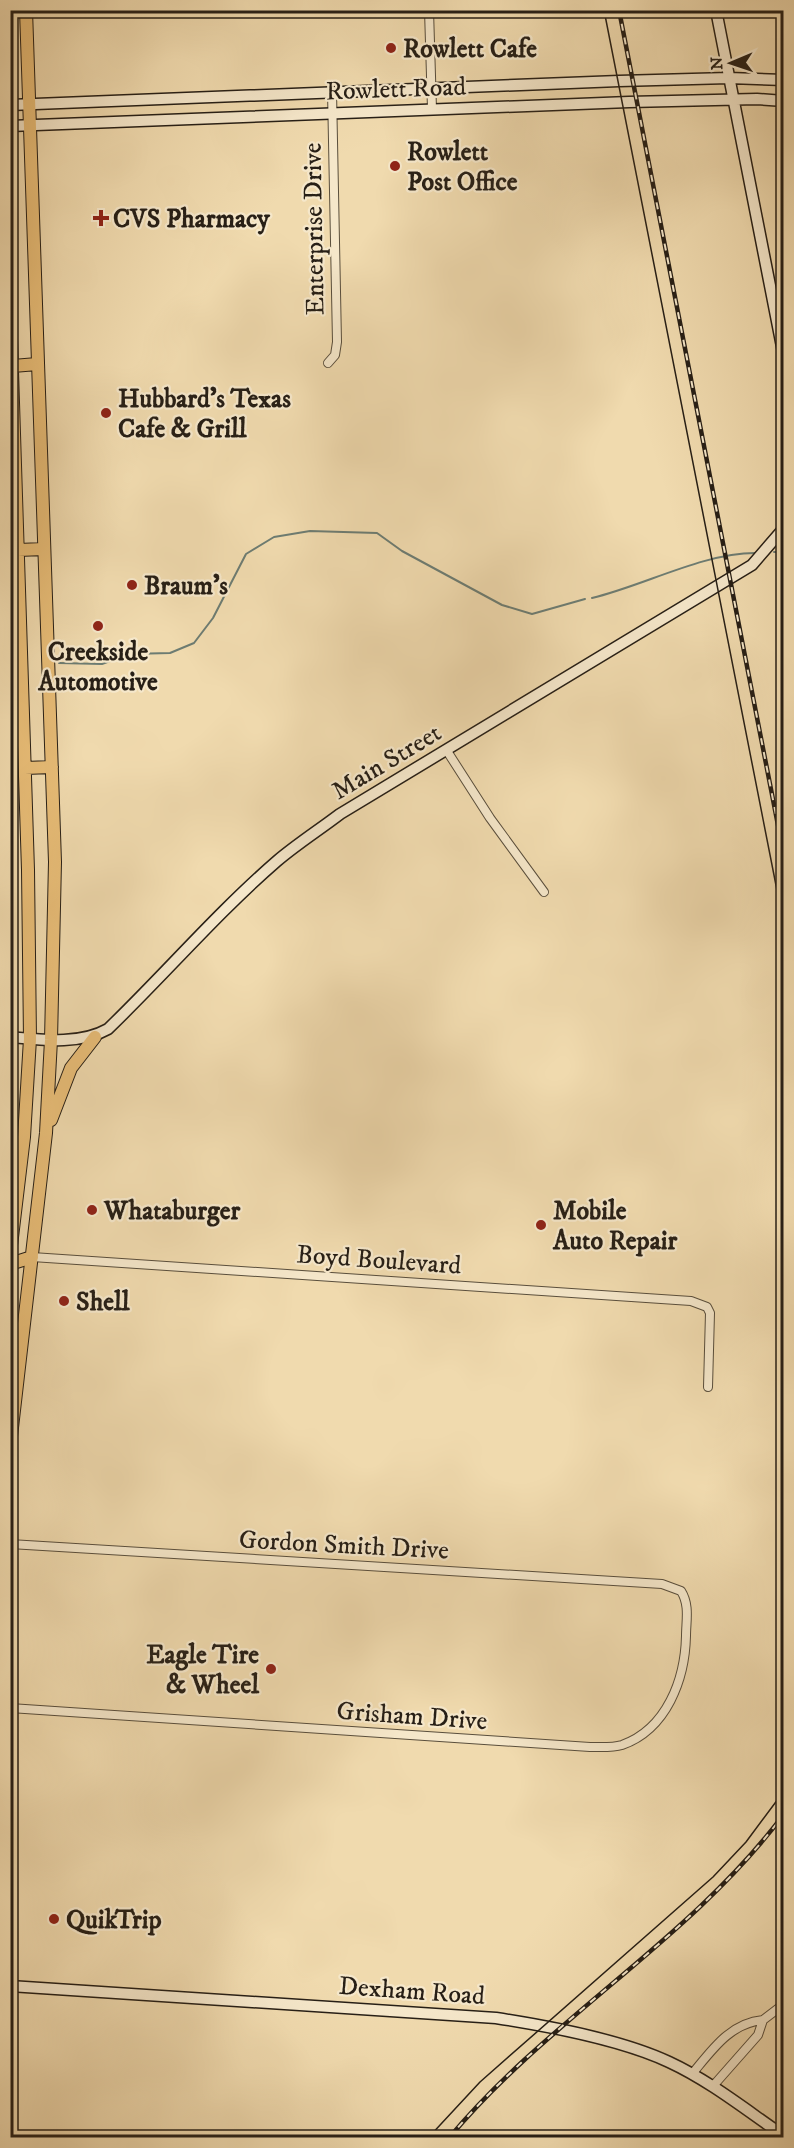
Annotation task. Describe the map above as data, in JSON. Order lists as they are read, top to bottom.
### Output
{
  "streets": {
    "street": [
      "Rowlett Road",
      "Enterprise Drive",
      "Main Street",
      "Boyd Boulevard",
      "Gordon Smith Drive",
      "Grisham Drive",
      "Dexham Road"
    ]
  },
  "crossings": [
    ["Rowlett Road", "Enterprise Drive"],
    ["Gordon Smith Drive", "Grisham Drive"]
  ],
  "places": {
    "other": [
      "Rowlett Cafe",
      "Rowlett Post Office",
      "Hubbard's Texas Cafe & Grill",
      "Braum's",
      "Creekside Automotive",
      "Whataburger",
      "Mobile Auto Repair",
      "Shell",
      "Eagle Tire & Wheel",
      "QuikTrip"
    ],
    "health": ["CVS Pharmacy"]
  },
  "north": "left"
}
